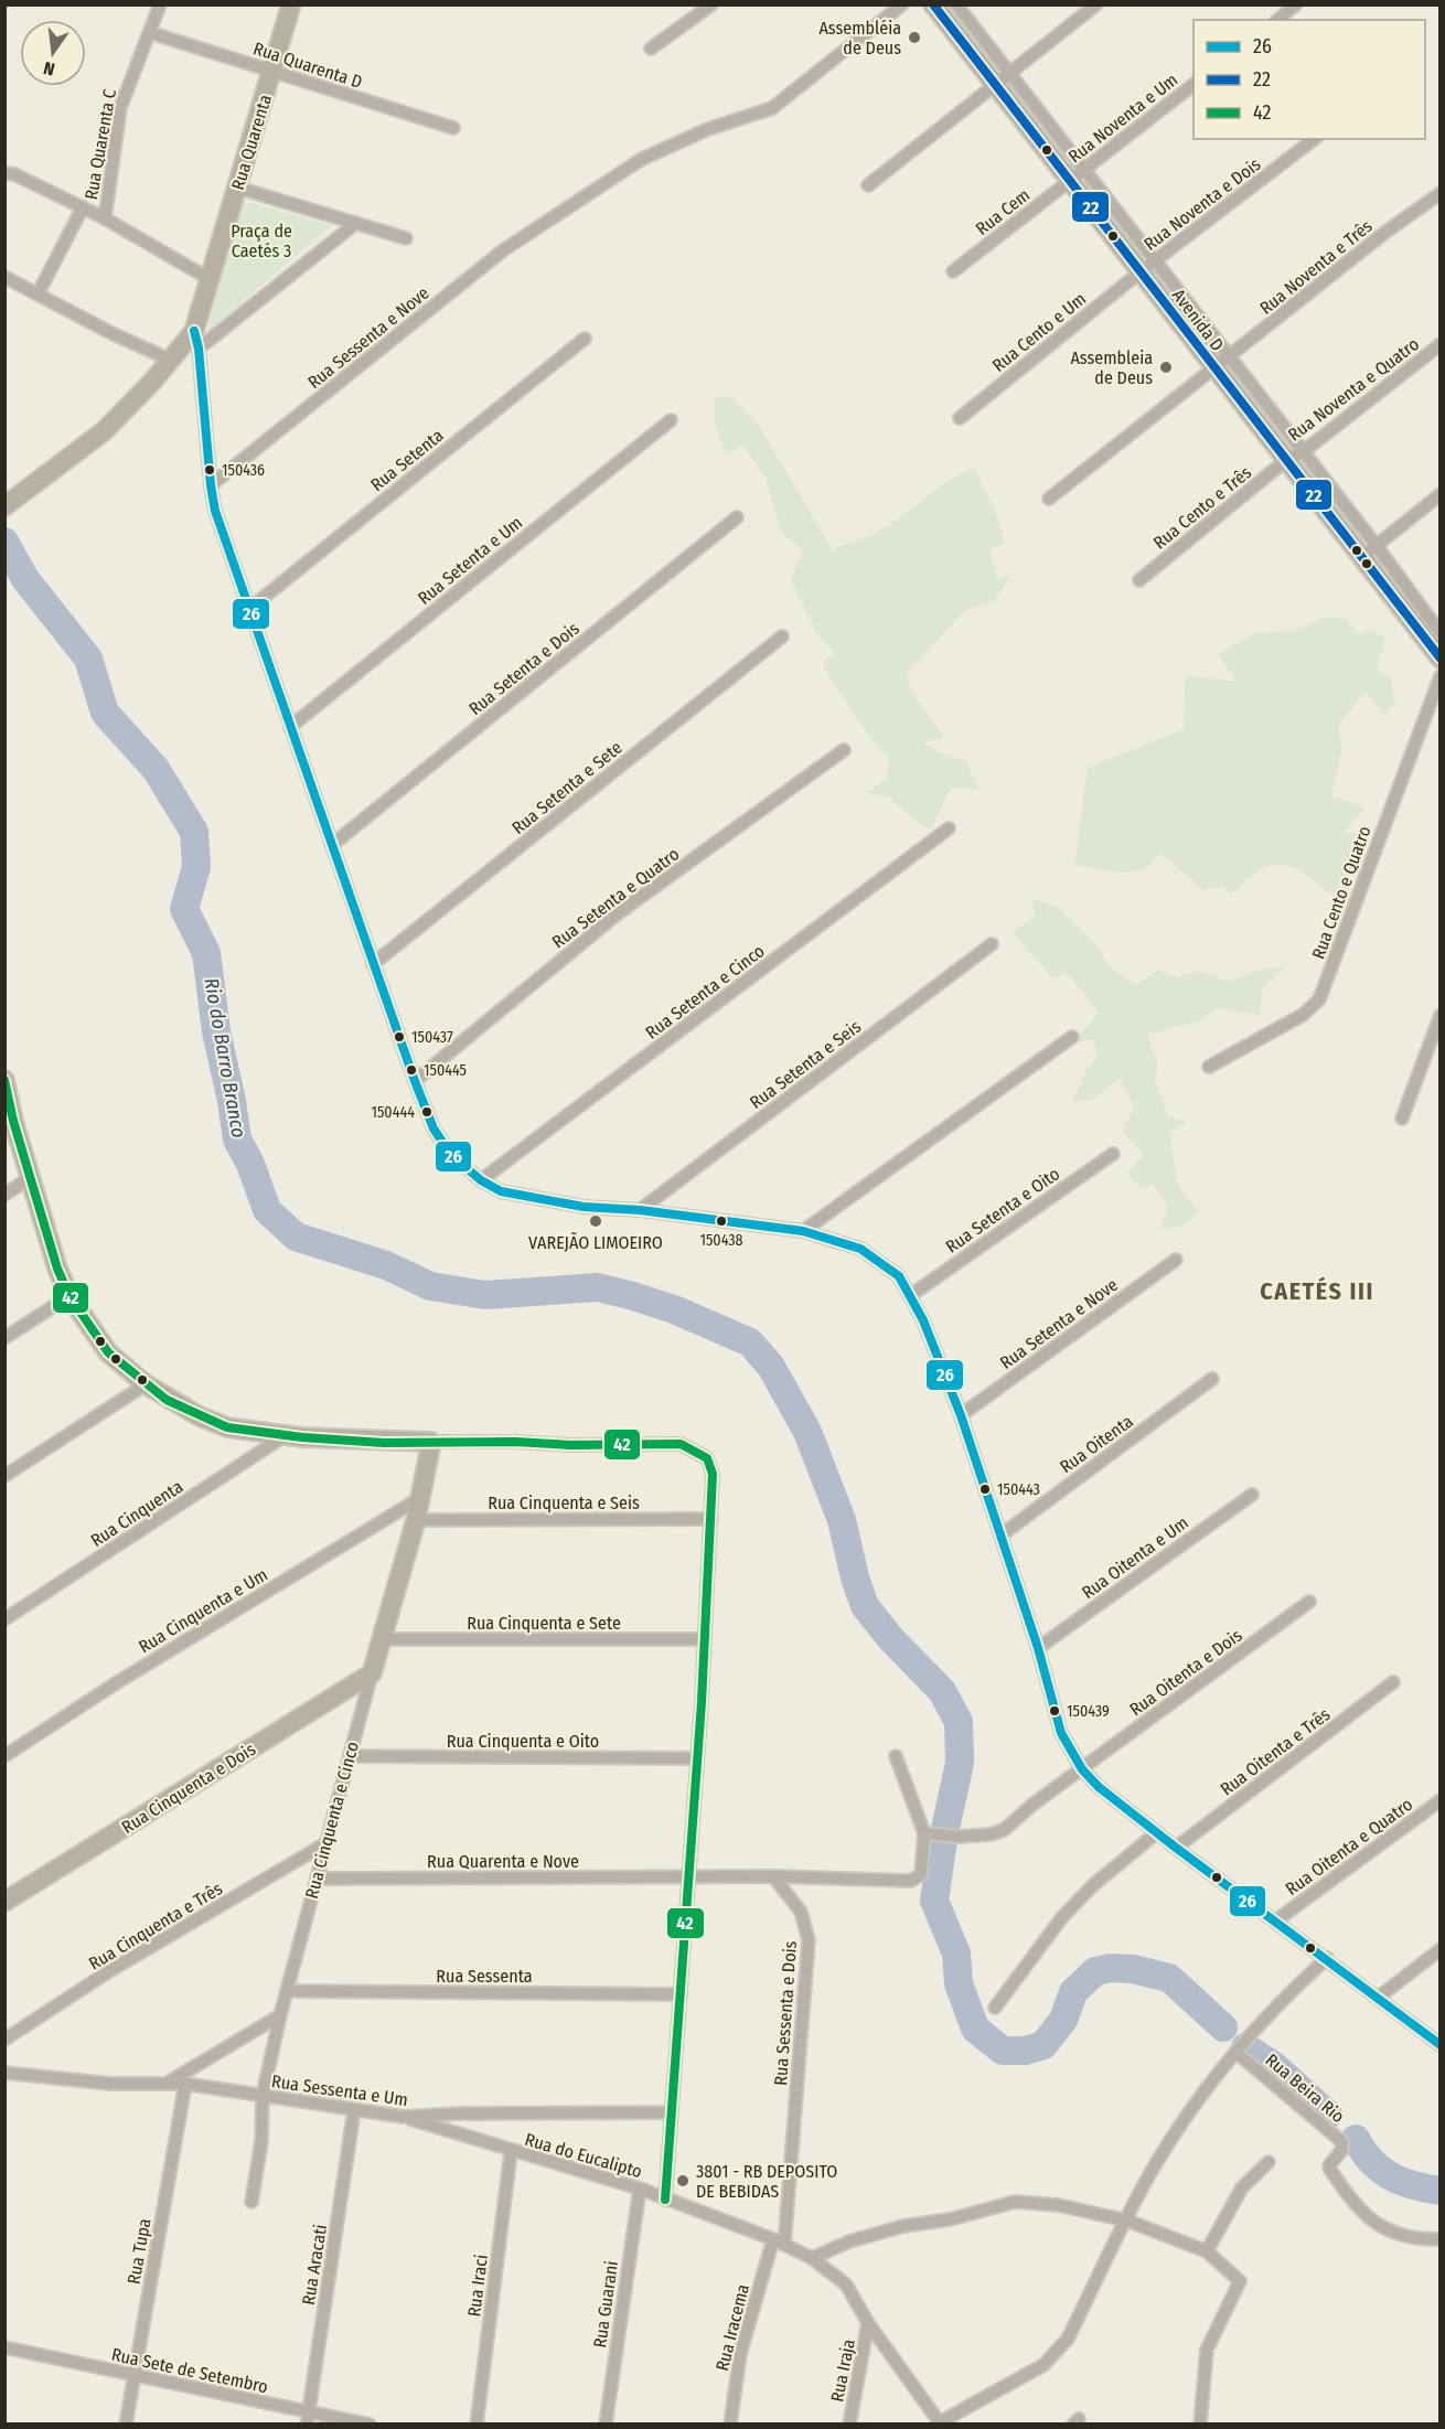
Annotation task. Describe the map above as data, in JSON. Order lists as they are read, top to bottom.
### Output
{
  "streets": {
    "street": [
      "Rua Quarenta D",
      "Rua Noventa e Um",
      "Rua Quarenta",
      "Rua Quarenta C",
      "Rua Noventa e Dois",
      "Rua Cem",
      "Rua Noventa e Três",
      "Avenida D",
      "Rua Cento e Um",
      "Rua Sessenta e Nove",
      "Rua Noventa e Quatro",
      "Rua Setenta",
      "Rua Cento e Três",
      "Rua Setenta e Um",
      "Rua Setenta e Dois",
      "Rua Setenta e Sete",
      "Rua Cento e Quatro",
      "Rua Setenta e Quatro",
      "Rua Setenta e Cinco",
      "Rua Setenta e Seis",
      "Rua Setenta e Oito",
      "Rua Setenta e Nove",
      "Rua Oitenta",
      "Rua Cinquenta e Seis",
      "Rua Cinquenta",
      "Rua Oitenta e Um",
      "Rua Cinquenta e Um",
      "Rua Cinquenta e Sete",
      "Rua Oitenta e Dois",
      "Rua Cinquenta e Oito",
      "Rua Oitenta e Três",
      "Rua Cinquenta e Dois",
      "Rua Cinquenta e Cinco",
      "Rua Oitenta e Quatro",
      "Rua Quarenta e Nove",
      "Rua Cinquenta e Três",
      "Rua Sessenta",
      "Rua Sessenta e Dois",
      "Rua Beira Rio",
      "Rua Sessenta e Um",
      "Rua do Eucalipto",
      "Rua Tupa",
      "Rua Aracati",
      "Rua Iraci",
      "Rua Guarani",
      "Rua Iracema",
      "Rua Sete de Setembro",
      "Rua Iraja"
    ]
  },
  "crossings": [
    ["Rua Quarenta D", "Rua Quarenta"],
    ["Rua Quarenta D", "Rua Quarenta C"],
    ["Rua Noventa e Um", "Rua Cem"],
    ["Rua Noventa e Um", "Avenida D"],
    ["Rua Quarenta", "Rua Sessenta e Nove"],
    ["Rua Quarenta", "Rua Setenta"],
    ["Rua Quarenta", "Rua Setenta e Um"],
    ["Rua Quarenta", "Rua Setenta e Dois"],
    ["Rua Quarenta", "Rua Setenta e Sete"],
    ["Rua Quarenta", "Rua Setenta e Quatro"],
    ["Rua Quarenta", "Rua Setenta e Cinco"],
    ["Rua Quarenta", "Rua Setenta e Seis"],
    ["Rua Quarenta", "Rua Setenta e Oito"],
    ["Rua Quarenta", "Rua Setenta e Nove"],
    ["Rua Quarenta", "Rua Oitenta"],
    ["Rua Quarenta", "Rua Oitenta e Um"],
    ["Rua Quarenta", "Rua Oitenta e Dois"],
    ["Rua Quarenta", "Rua Oitenta e Três"],
    ["Rua Quarenta", "Rua Oitenta e Quatro"],
    ["Rua Noventa e Dois", "Avenida D"],
    ["Rua Noventa e Dois", "Rua Cento e Um"],
    ["Rua Cem", "Avenida D"],
    ["Rua Noventa e Três", "Avenida D"],
    ["Avenida D", "Rua Cento e Um"],
    ["Avenida D", "Rua Noventa e Quatro"],
    ["Avenida D", "Rua Cento e Três"],
    ["Rua Noventa e Quatro", "Rua Cento e Três"],
    ["Rua Cinquenta e Seis", "Rua Cinquenta e Cinco"],
    ["Rua Cinquenta e Um", "Rua Cinquenta e Cinco"],
    ["Rua Cinquenta e Sete", "Rua Cinquenta e Cinco"],
    ["Rua Cinquenta e Oito", "Rua Cinquenta e Cinco"],
    ["Rua Cinquenta e Dois", "Rua Cinquenta e Cinco"],
    ["Rua Cinquenta e Cinco", "Rua Quarenta e Nove"],
    ["Rua Cinquenta e Cinco", "Rua Cinquenta e Três"],
    ["Rua Cinquenta e Cinco", "Rua Sessenta"],
    ["Rua Cinquenta e Cinco", "Rua Sessenta e Um"],
    ["Rua Sessenta e Dois", "Rua do Eucalipto"],
    ["Rua Sessenta e Dois", "Rua Iracema"],
    ["Rua Sessenta e Um", "Rua do Eucalipto"],
    ["Rua Sessenta e Um", "Rua Tupa"],
    ["Rua Sessenta e Um", "Rua Aracati"],
    ["Rua do Eucalipto", "Rua Iraci"],
    ["Rua do Eucalipto", "Rua Guarani"],
    ["Rua do Eucalipto", "Rua Iracema"],
    ["Rua do Eucalipto", "Rua Iraja"],
    ["Rua Tupa", "Rua Sete de Setembro"],
    ["Rua Aracati", "Rua Sete de Setembro"]
  ],
  "districts": ["CAETÉS III"],
  "water": ["Rio do Barro Branco"],
  "parks": ["Praça de Caetés 3"],
  "places": [
    "Assembléia de Deus",
    "Assembleia de Deus",
    "150436",
    "150437",
    "150445",
    "150444",
    "VAREJÃO LIMOEIRO",
    "150438",
    "150443",
    "150439",
    "3801 - RB DEPOSITO DE BEBIDAS"
  ],
  "lines": ["transit line 22", "transit line 26", "transit line 42"],
  "legend": ["26", "22", "42"],
  "north": "bottom"
}
